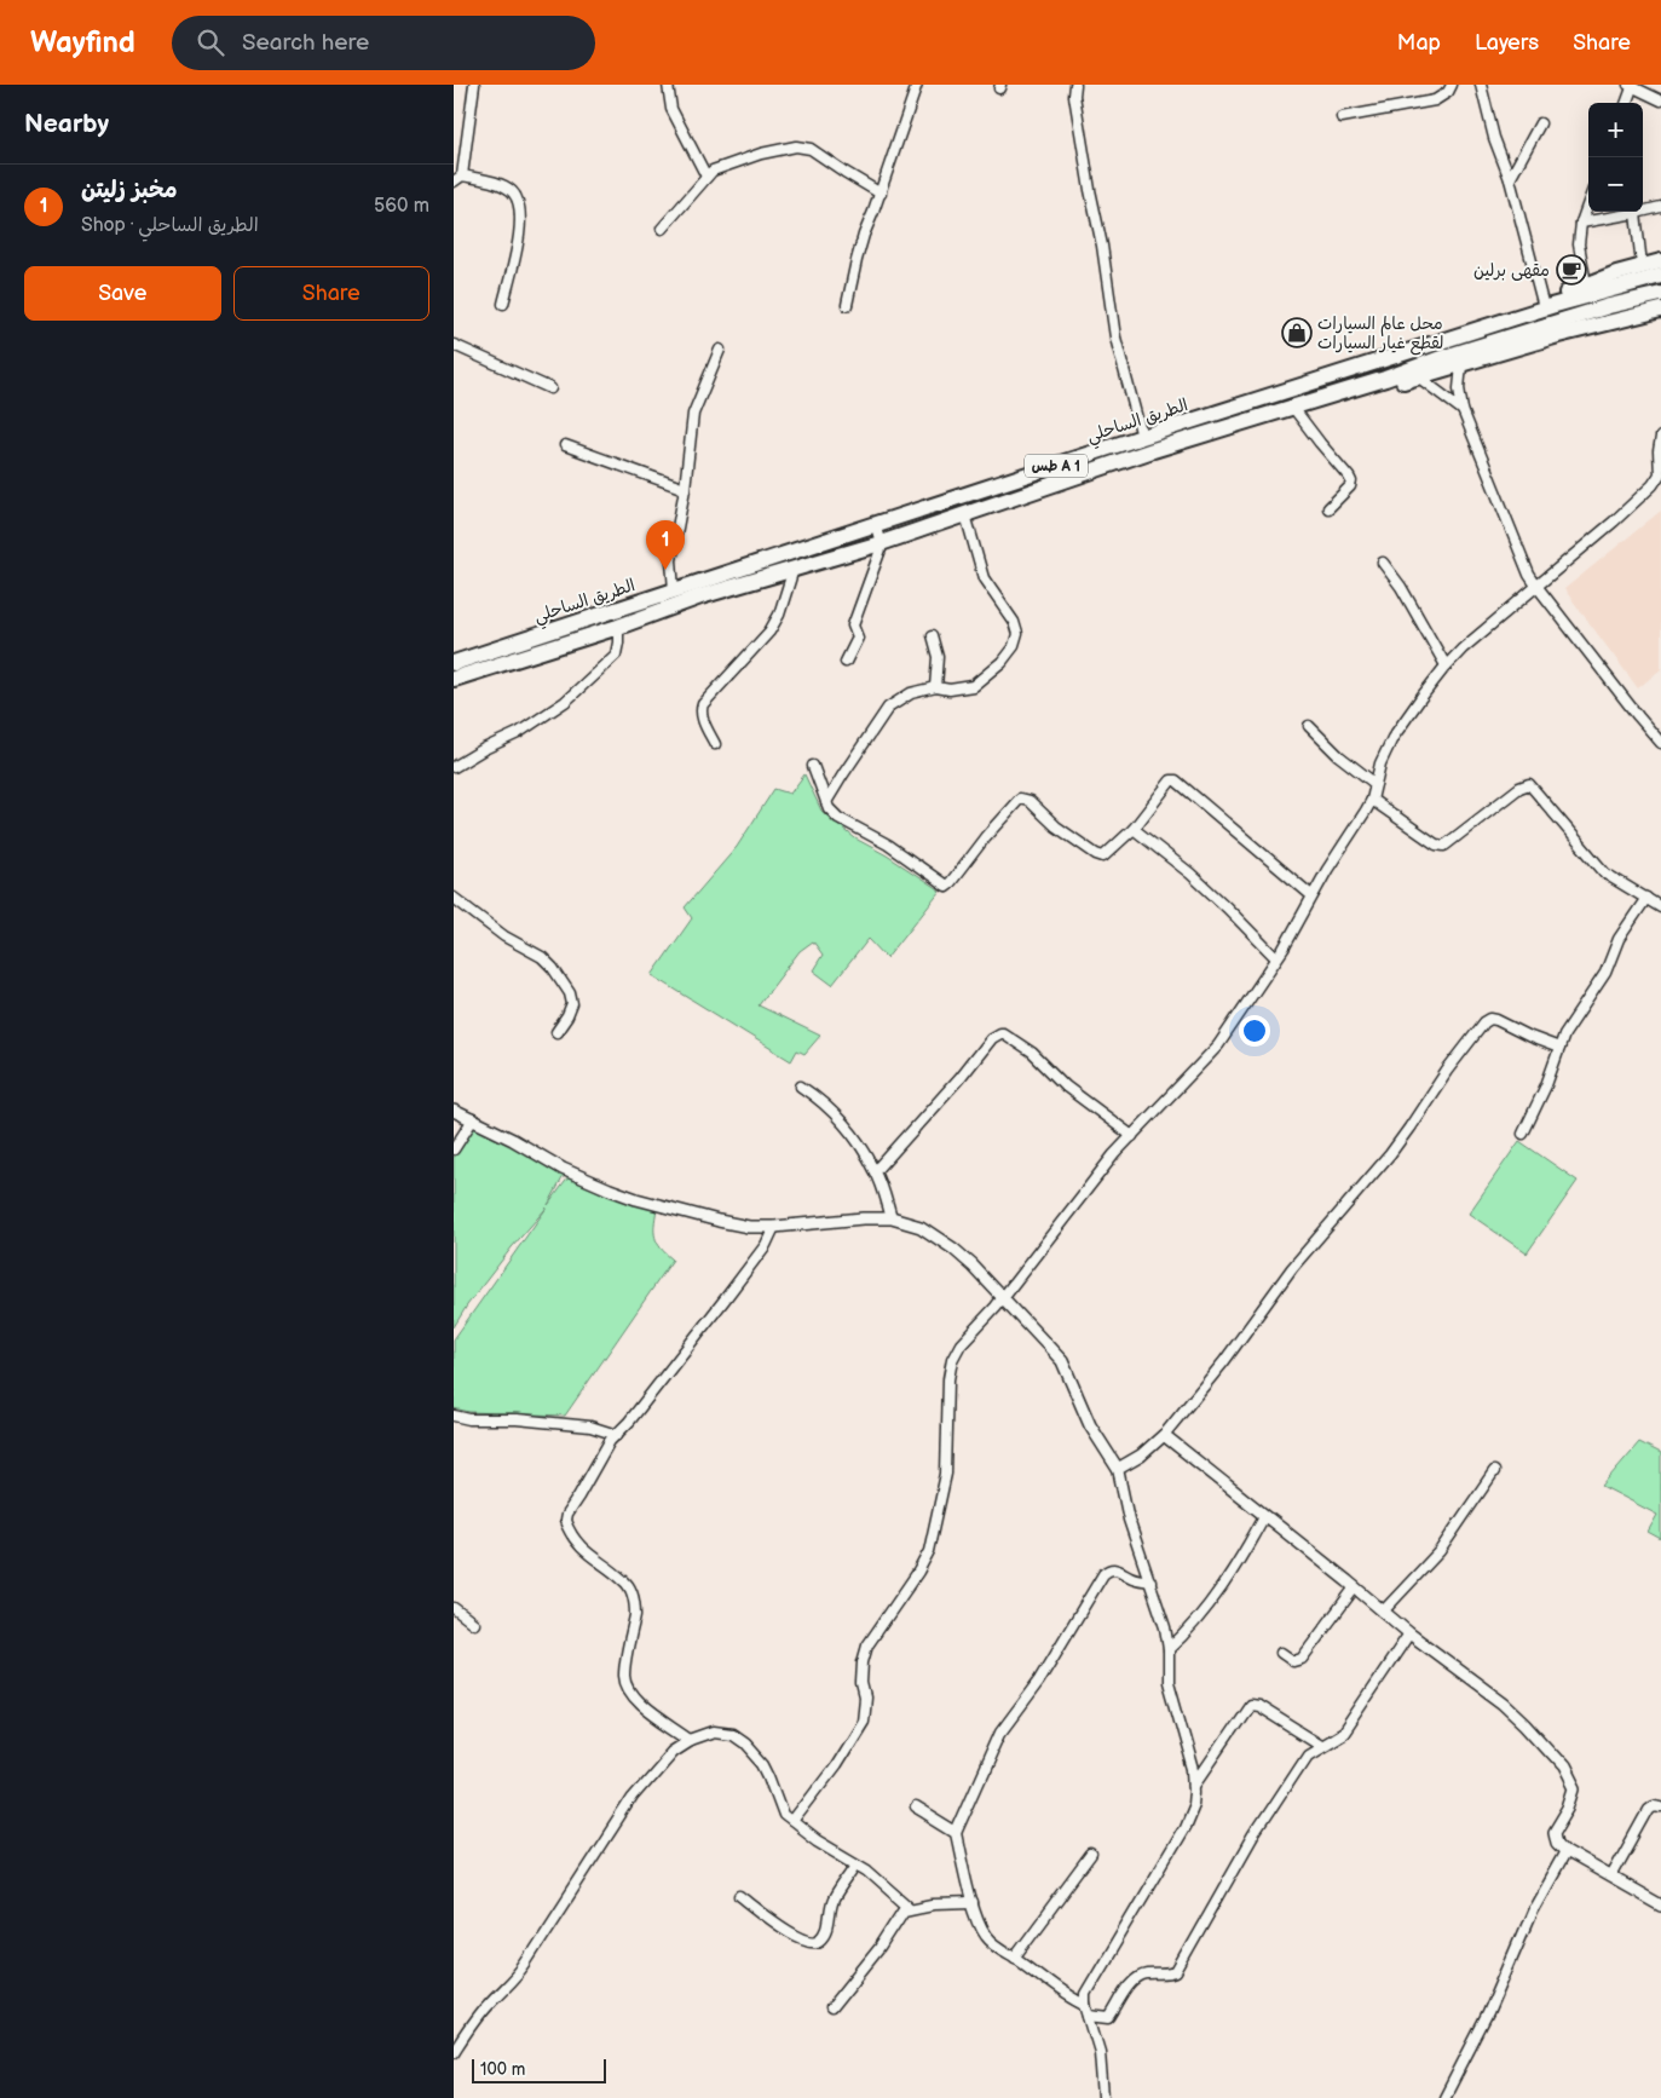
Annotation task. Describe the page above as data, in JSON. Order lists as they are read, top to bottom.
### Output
{
  "streets": {
    "highway": ["الطريق الساحلي", "طس A 1"]
  },
  "places": {
    "cafe": ["مقهى برلين"],
    "shop": ["محل عالم السيارات لقطع غيار السيارات"]
  },
  "scale_bar": "100 m",
  "page": {
    "header": "Wayfind",
    "search": "Search here",
    "nav": ["Map", "Layers", "Share"],
    "heading": "Nearby",
    "map_buttons": ["+", "−"],
    "list": [
      {
        "mark": "1",
        "name": "مخبز زليتن",
        "note": "Shop · الطريق الساحلي",
        "value": "560 m"
      }
    ],
    "buttons": ["Save", "Share"],
    "pins": "1",
    "scale": "100 m"
  }
}
